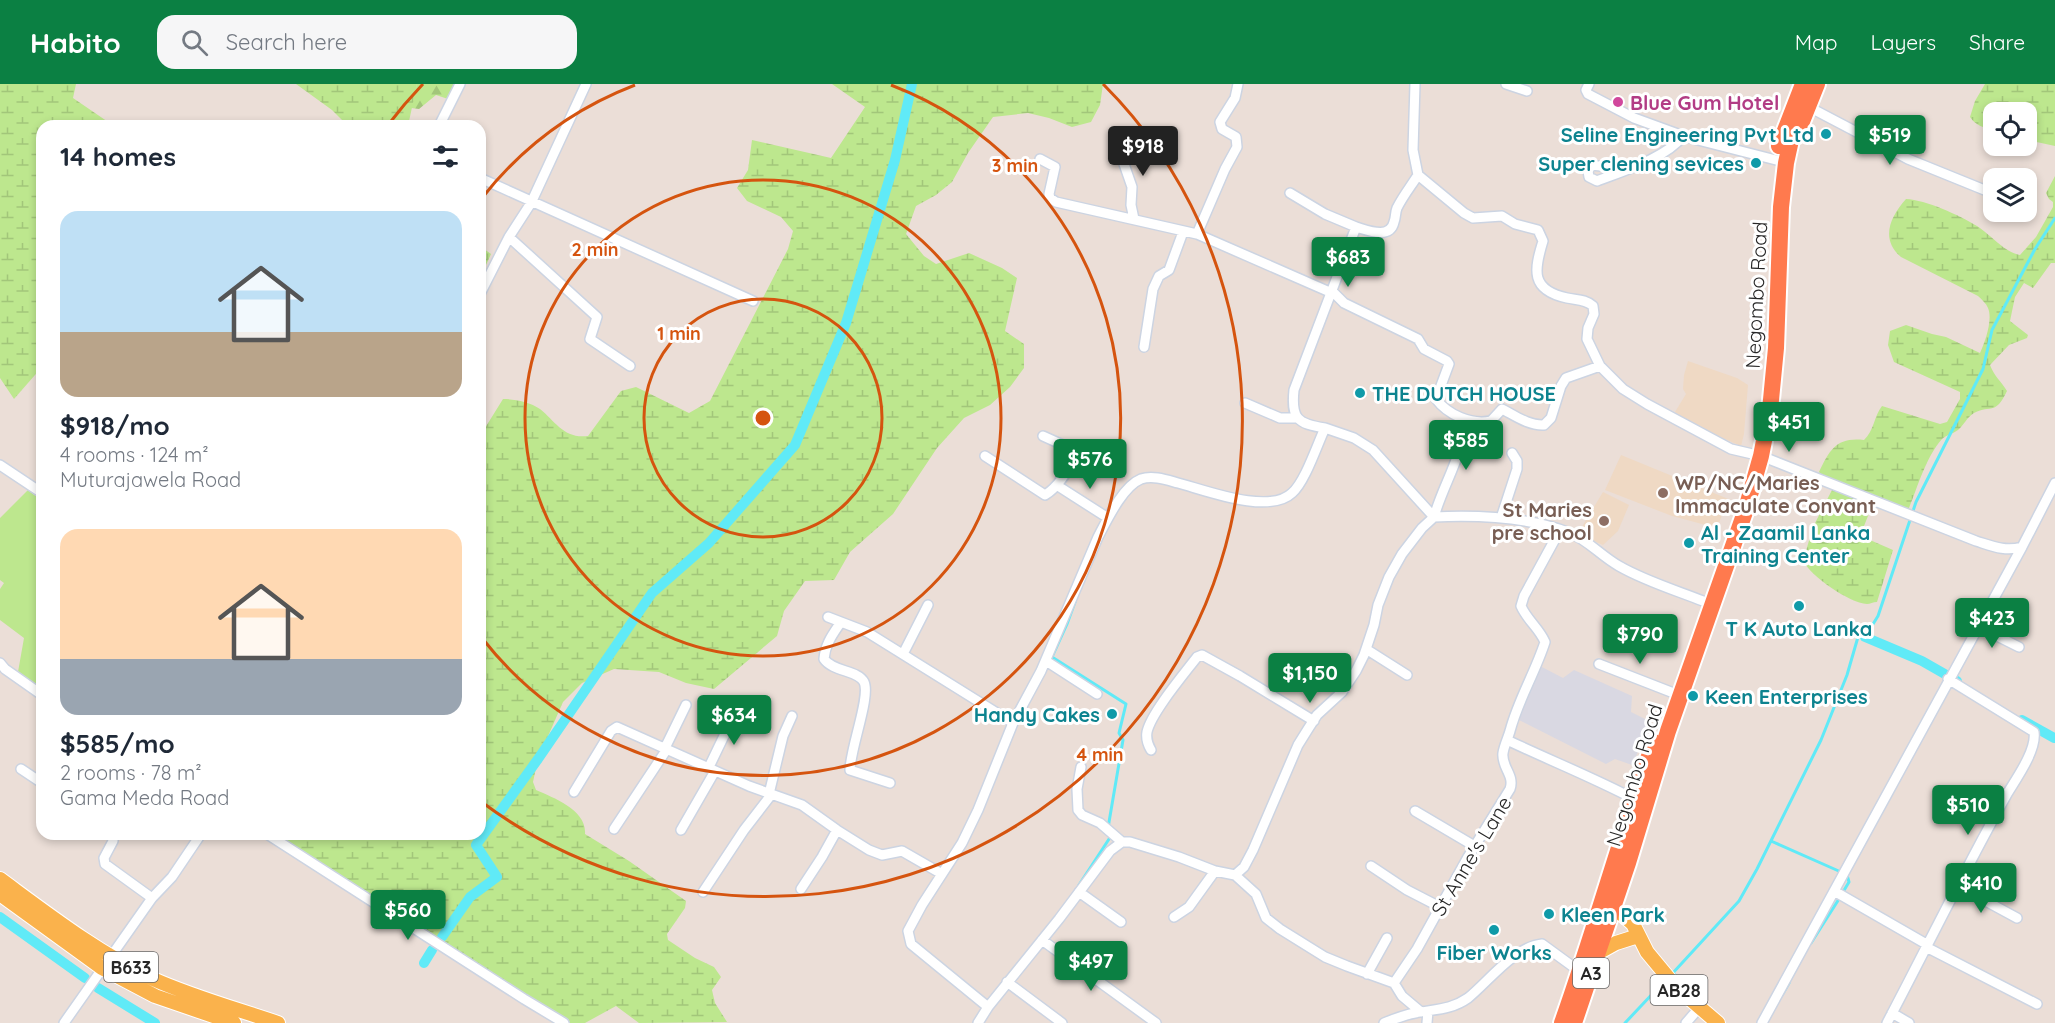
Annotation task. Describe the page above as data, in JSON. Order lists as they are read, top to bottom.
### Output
{
  "streets": {
    "highway": ["Negombo Road", "A3"],
    "main road": ["B633", "AB28"],
    "street": ["St Anne's Lane"]
  },
  "places": [
    "Blue Gum Hotel",
    "Seline Engineering Pvt Ltd",
    "Super clening sevices",
    "THE DUTCH HOUSE",
    "WP/NC/Maries Immaculate Convant",
    "St Maries pre school",
    "Al - Zaamil Lanka Training Center",
    "T K Auto Lanka",
    "Keen Enterprises",
    "Handy Cakes",
    "Kleen Park",
    "Fiber Works"
  ],
  "page": {
    "header": "Habito",
    "search": "Search here",
    "nav": ["Map", "Layers", "Share"],
    "price": [
      "$519",
      "$918",
      "$683",
      "$451",
      "$585",
      "$576",
      "$423",
      "$790",
      "$1,150",
      "$634",
      "$510",
      "$410",
      "$560",
      "$497"
    ],
    "heading": "14 homes",
    "list": [
      {
        "name": "$918/mo",
        "note": "4 rooms · 124 m² · Muturajawela Road"
      },
      {
        "name": "$585/mo",
        "note": "2 rooms · 78 m² · Gama Meda Road"
      }
    ]
  },
  "rings": [
    "3 min",
    "2 min",
    "1 min",
    "4 min"
  ]
}
